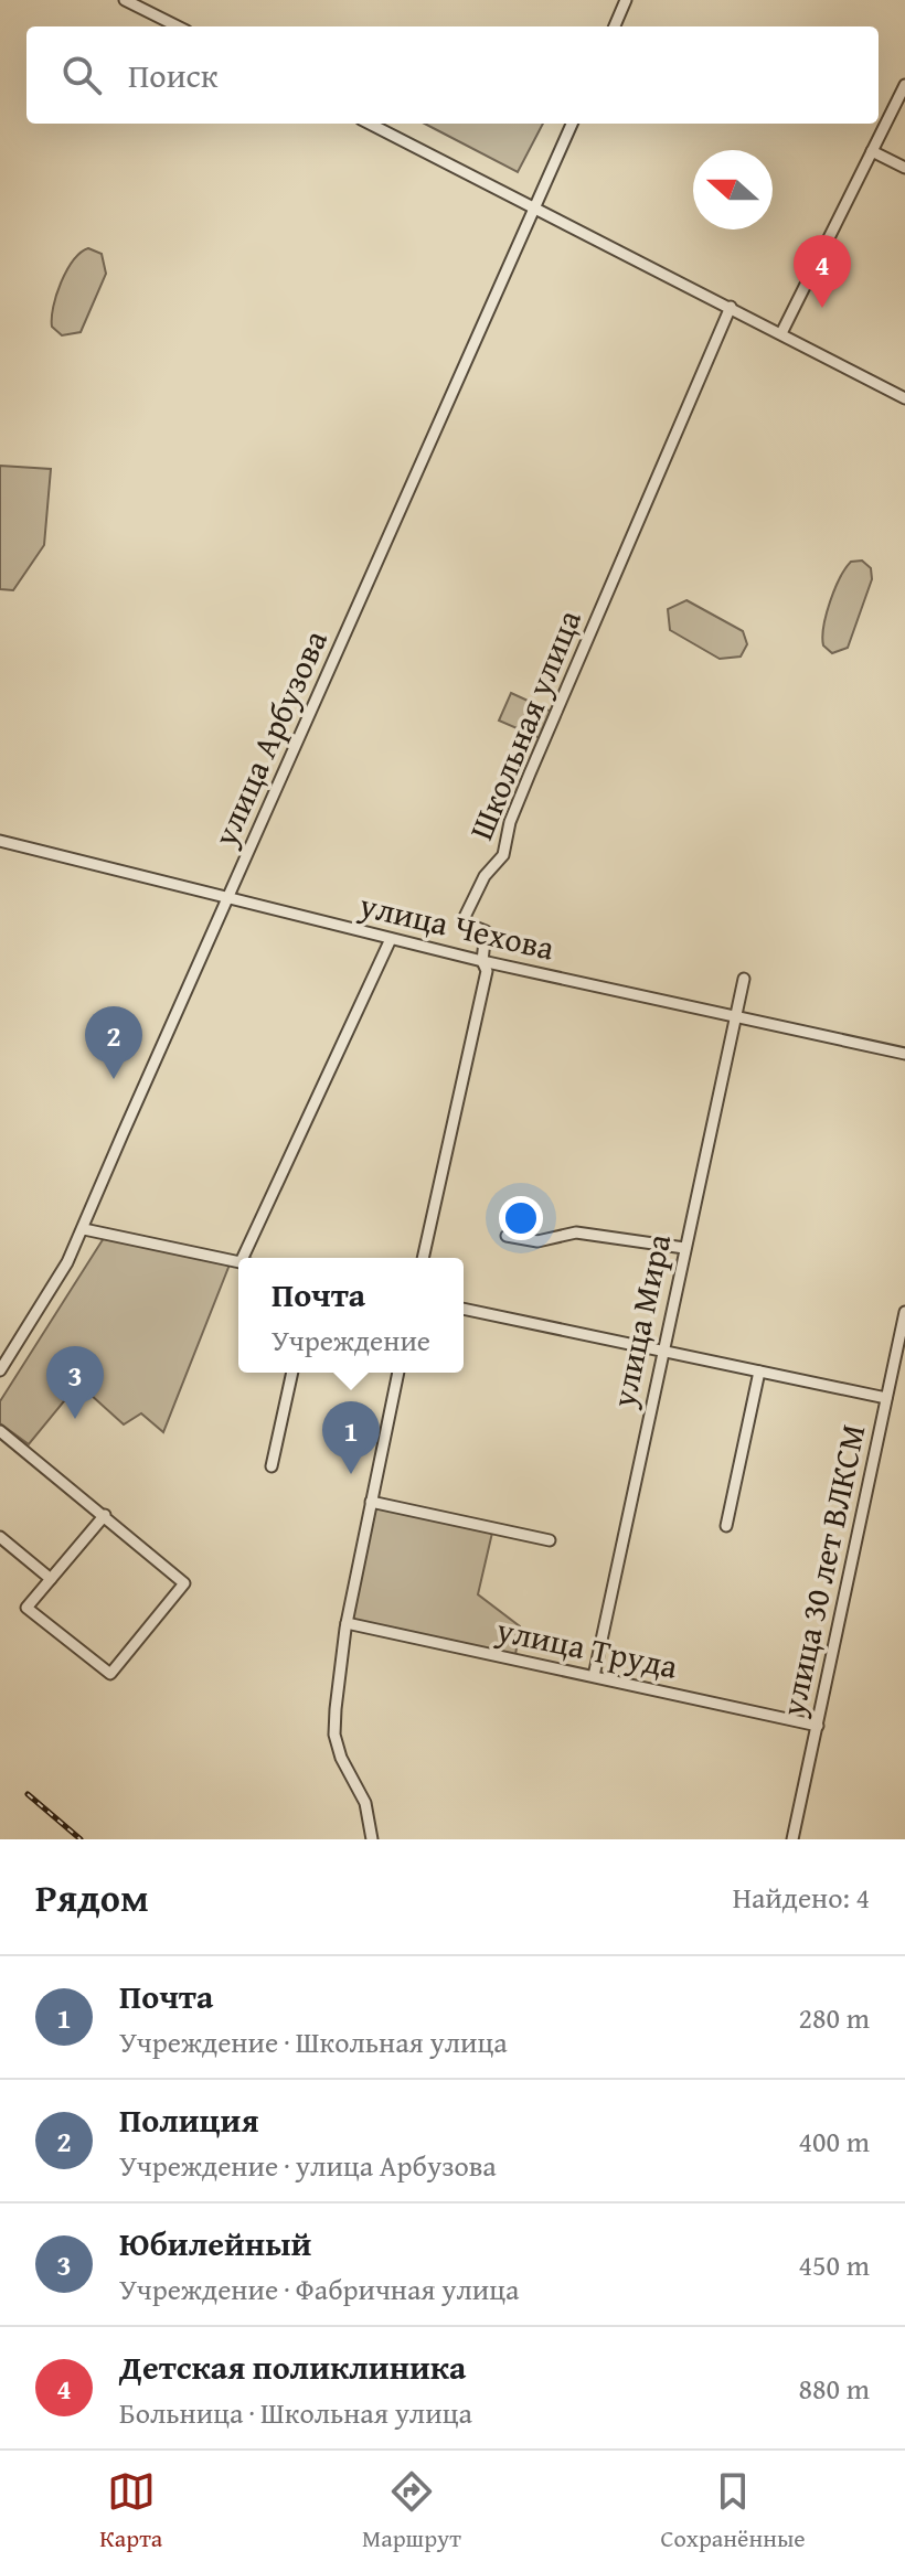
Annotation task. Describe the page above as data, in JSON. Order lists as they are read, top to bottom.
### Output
{
  "streets": {
    "street": [
      "Школьная улица",
      "улица Арбузова",
      "улица Чехова",
      "улица Мира",
      "улица 30 лет ВЛКСМ",
      "улица Труда"
    ]
  },
  "crossings": [
    ["Школьная улица", "улица Чехова"],
    ["улица Арбузова", "улица Чехова"],
    ["улица Чехова", "улица Мира"],
    ["улица Мира", "улица Труда"],
    ["улица 30 лет ВЛКСМ", "улица Труда"]
  ],
  "north": "left",
  "page": {
    "search": "Поиск",
    "pins": [
      "4",
      "2",
      "3",
      "1"
    ],
    "popup": ["Почта", "Учреждение"],
    "heading": ["Рядом", "Найдено: 4"],
    "list": [
      {
        "mark": "1",
        "name": "Почта",
        "note": "Учреждение · Школьная улица",
        "value": "280 m"
      },
      {
        "mark": "2",
        "name": "Полиция",
        "note": "Учреждение · улица Арбузова",
        "value": "400 m"
      },
      {
        "mark": "3",
        "name": "Юбилейный",
        "note": "Учреждение · Фабричная улица",
        "value": "450 m"
      },
      {
        "mark": "4",
        "name": "Детская поликлиника",
        "note": "Больница · Школьная улица",
        "value": "880 m"
      }
    ],
    "nav": ["Карта", "Маршрут", "Сохранённые"]
  }
}
